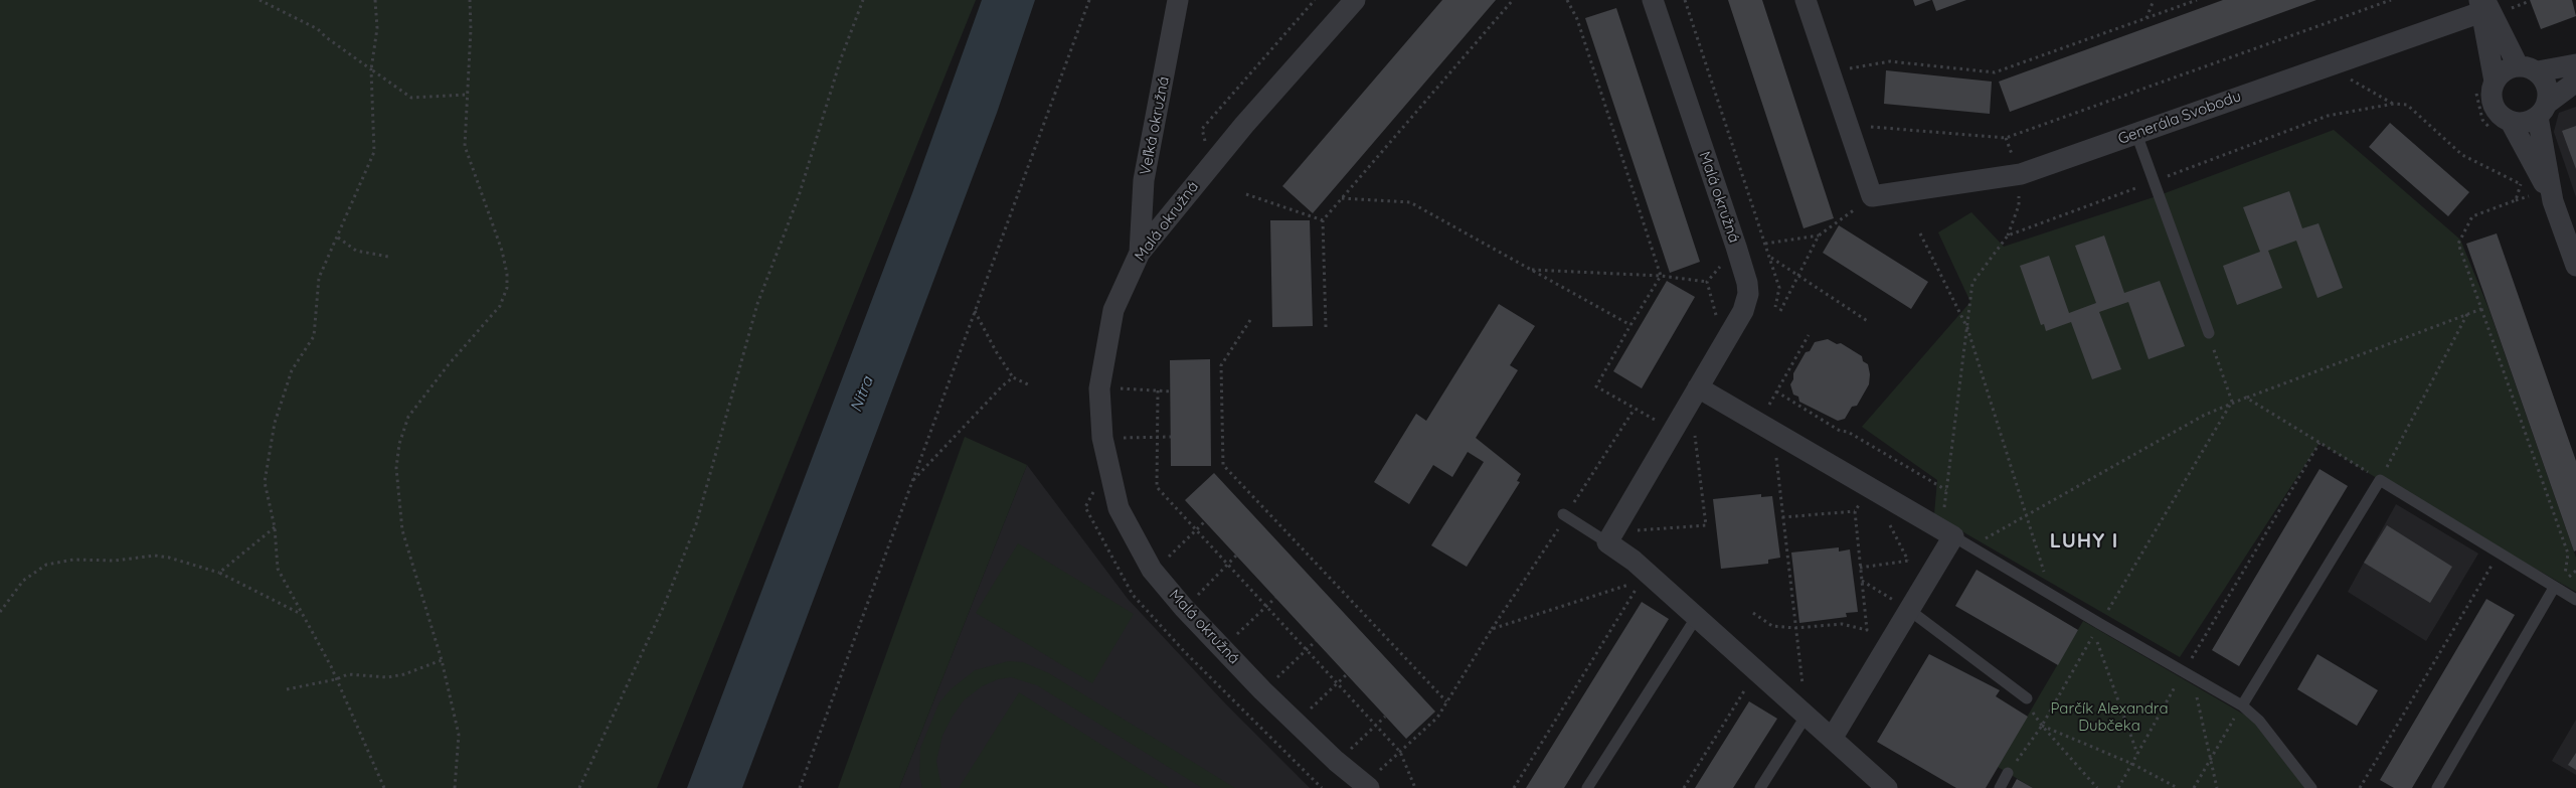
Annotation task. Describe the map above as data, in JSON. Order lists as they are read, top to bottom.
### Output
{
  "streets": {
    "street": ["Generála Svobodu", "Veľká okružná", "Malá okružná"]
  },
  "crossings": [
    ["Veľká okružná", "Malá okružná"]
  ],
  "districts": ["LUHY I"],
  "water": ["Nitra"],
  "parks": ["Parčík Alexandra Dubčeka"]
}
